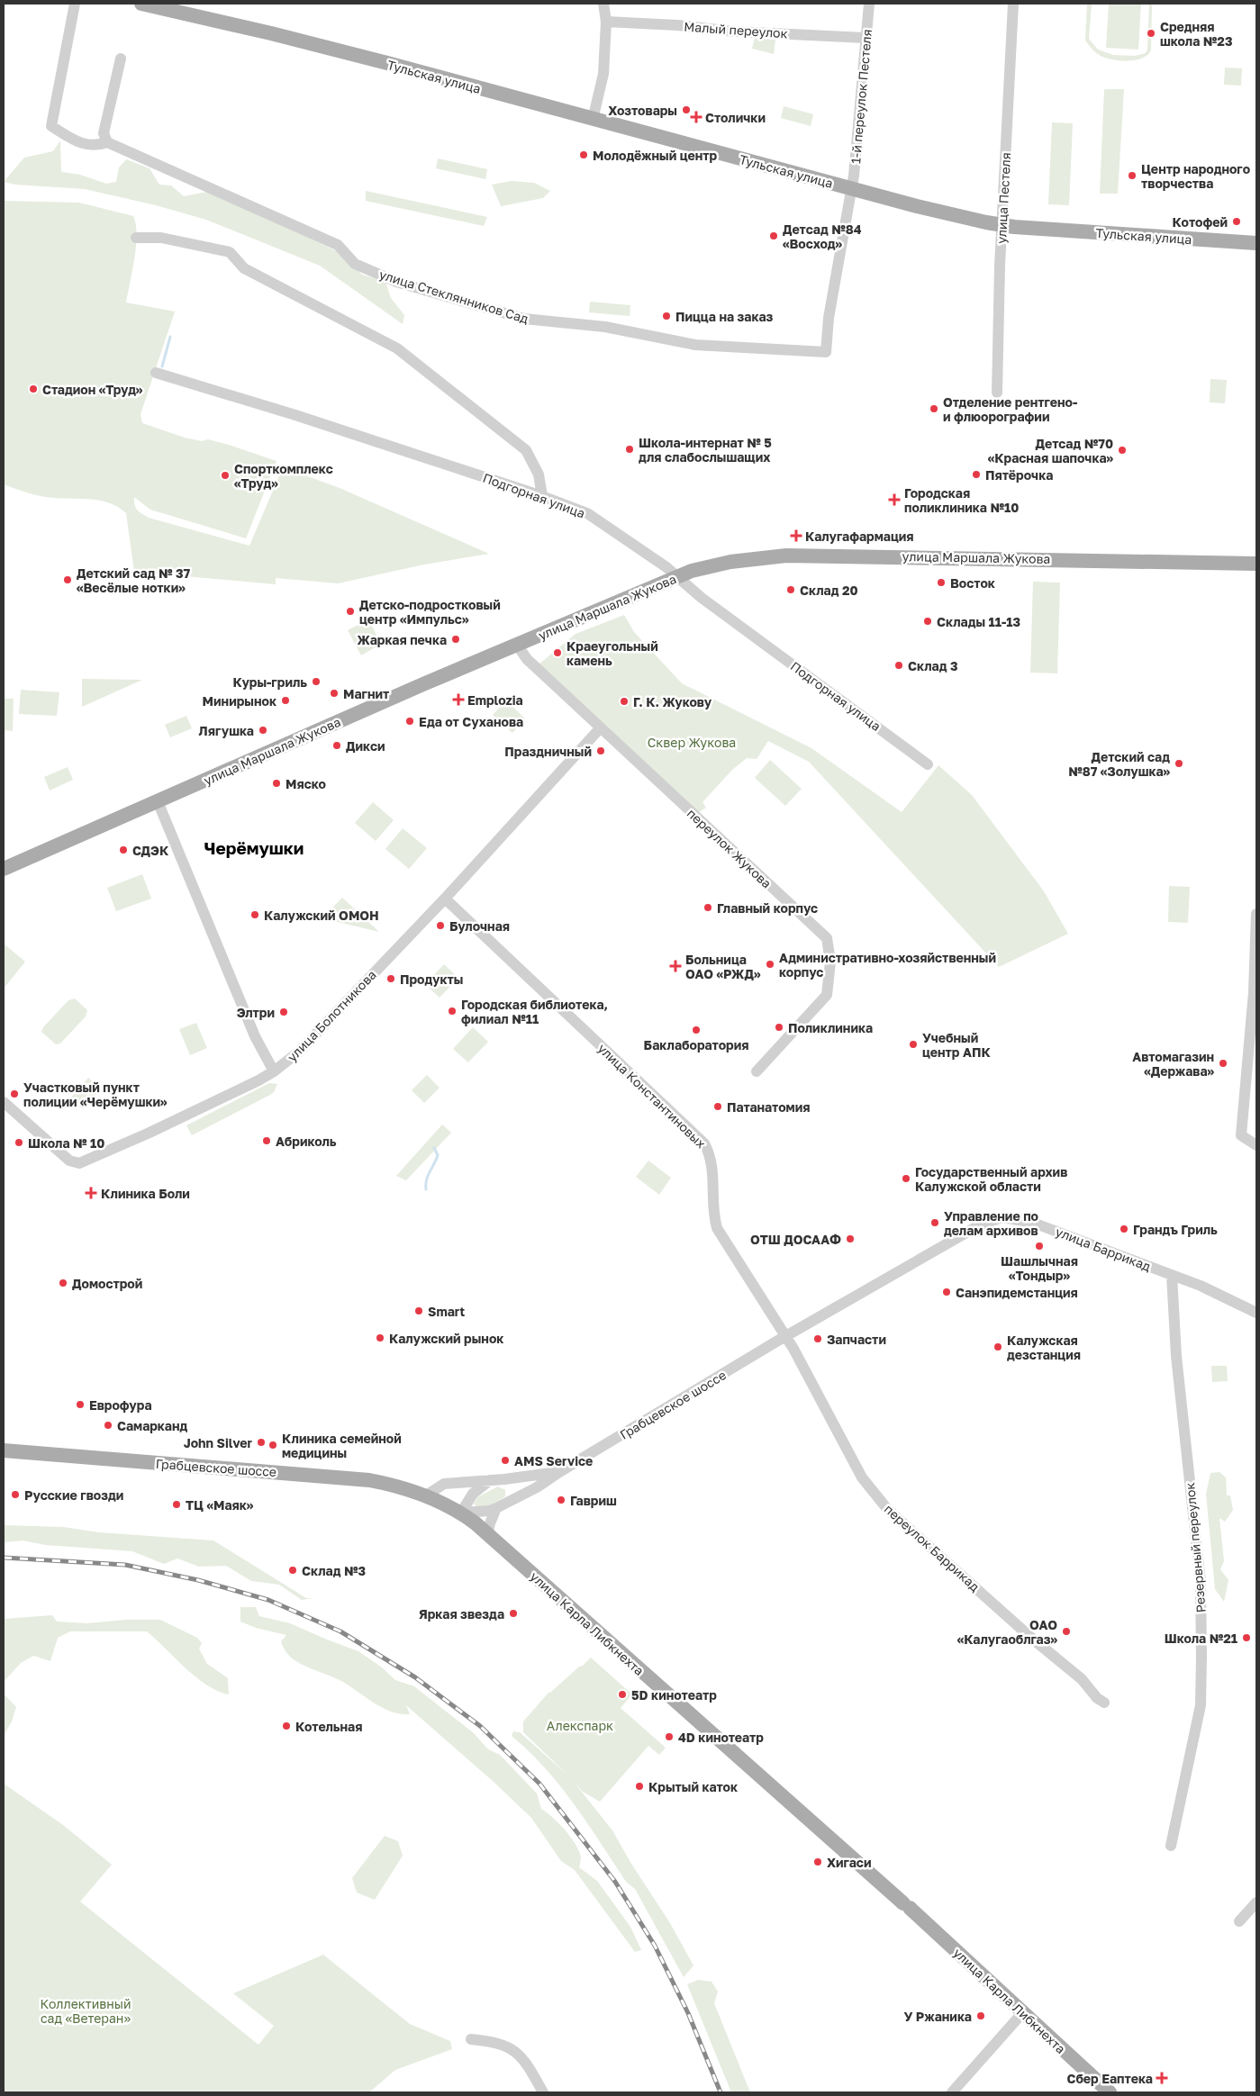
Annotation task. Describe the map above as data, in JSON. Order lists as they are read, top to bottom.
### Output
{
  "streets": {
    "main road": [
      "Тульская улица",
      "улица Маршала Жукова",
      "Грабцевское шоссе",
      "улица Карла Либкнехта"
    ],
    "street": [
      "Малый переулок",
      "1-й переулок Пестеля",
      "улица Пестеля",
      "улица Стеклянников Сад",
      "Подгорная улица",
      "переулок Жукова",
      "улица Болотникова",
      "улица Константиновых",
      "улица Баррикад",
      "переулок Баррикад",
      "Резервный переулок"
    ]
  },
  "crossings": [
    ["Малый переулок", "1-й переулок Пестеля"],
    ["Тульская улица", "1-й переулок Пестеля"],
    ["Тульская улица", "улица Пестеля"],
    ["Тульская улица", "улица Стеклянников Сад"],
    ["1-й переулок Пестеля", "улица Стеклянников Сад"],
    ["Подгорная улица", "улица Маршала Жукова"],
    ["улица Маршала Жукова", "переулок Жукова"],
    ["переулок Жукова", "улица Болотникова"],
    ["улица Болотникова", "улица Константиновых"],
    ["улица Константиновых", "улица Баррикад"],
    ["улица Константиновых", "Грабцевское шоссе"],
    ["улица Константиновых", "переулок Баррикад"],
    ["улица Баррикад", "Грабцевское шоссе"],
    ["улица Баррикад", "переулок Баррикад"],
    ["улица Баррикад", "Резервный переулок"],
    ["Грабцевское шоссе", "переулок Баррикад"],
    ["Грабцевское шоссе", "улица Карла Либкнехта"]
  ],
  "districts": ["Черёмушки"],
  "parks": ["Сквер Жукова", "Алекспарк", "Коллективный сад «Ветеран»"],
  "places": {
    "other": [
      "Средняя школа №23",
      "Хозтовары",
      "Молодёжный центр",
      "Центр народного творчества",
      "Котофей",
      "Детсад №84 «Восход»",
      "Пицца на заказ",
      "Стадион «Труд»",
      "Отделение рентгено- и флюорографии",
      "Школа-интернат № 5 для слабослышащих",
      "Детсад №70 «Красная шапочка»",
      "Пятёрочка",
      "Спорткомплекс «Труд»",
      "Детский сад № 37 «Весёлые нотки»",
      "Восток",
      "Склад 20",
      "Детско-подростковый центр «Импульс»",
      "Склады 11-13",
      "Жаркая печка",
      "Краеугольный камень",
      "Склад 3",
      "Куры-гриль",
      "Магнит",
      "Минирынок",
      "Г. К. Жукову",
      "Еда от Суханова",
      "Лягушка",
      "Дикси",
      "Праздничный",
      "Детский сад №87 «Золушка»",
      "Мяско",
      "СДЭК",
      "Главный корпус",
      "Калужский ОМОН",
      "Булочная",
      "Административно-хозяйственный корпус",
      "Продукты",
      "Городская библиотека, филиал №11",
      "Элтри",
      "Поликлиника",
      "Баклаборатория",
      "Учебный центр АПК",
      "Автомагазин «Держава»",
      "Участковый пункт полиции «Черёмушки»",
      "Патанатомия",
      "Абриколь",
      "Школа № 10",
      "Государственный архив Калужской области",
      "Управление по делам архивов",
      "Грандъ Гриль",
      "ОТШ ДОСААФ",
      "Шашлычная «Тондыр»",
      "Домострой",
      "Санэпидемстанция",
      "Smart",
      "Калужский рынок",
      "Запчасти",
      "Калужская дезстанция",
      "Еврофура",
      "Самарканд",
      "John Silver",
      "Клиника семейной медицины",
      "AMS Service",
      "Русские гвозди",
      "Гавриш",
      "ТЦ «Маяк»",
      "Склад №3",
      "Яркая звезда",
      "ОАО «Калугаоблгаз»",
      "Школа №21",
      "5D кинотеатр",
      "Котельная",
      "4D кинотеатр",
      "Крытый каток",
      "Хигаси",
      "У Ржаника"
    ],
    "health": [
      "Столички",
      "Городская поликлиника №10",
      "Калугафармация",
      "Emplozia",
      "Больница ОАО «РЖД»",
      "Клиника Боли",
      "Сбер Еаптека"
    ]
  }
}
